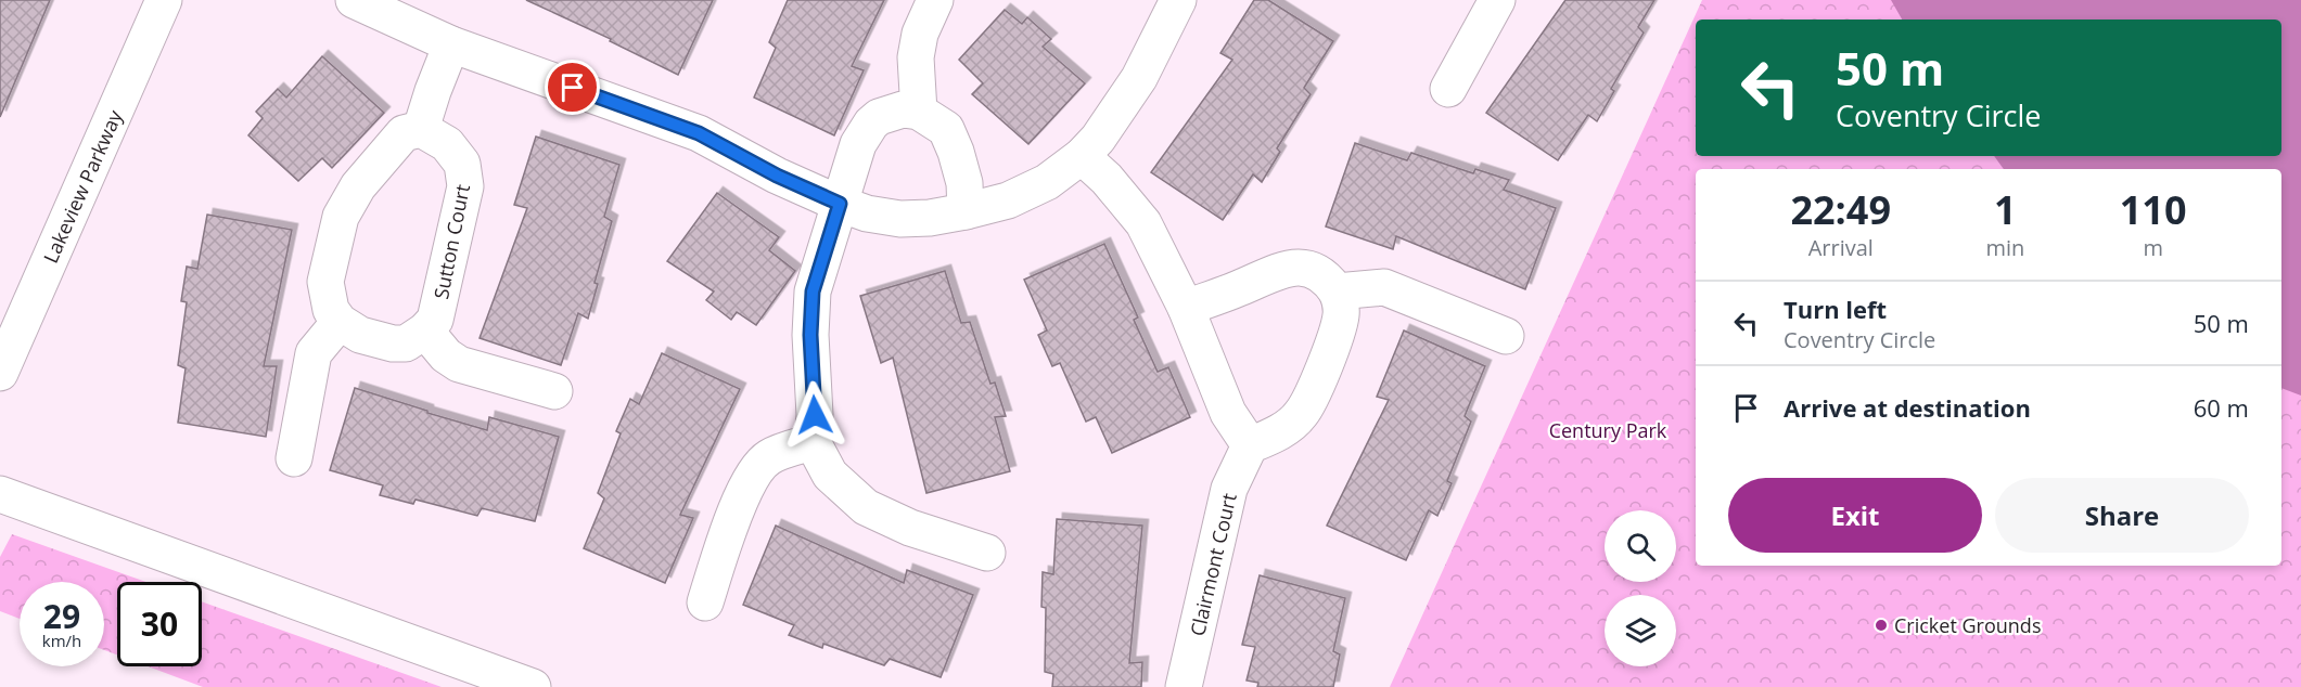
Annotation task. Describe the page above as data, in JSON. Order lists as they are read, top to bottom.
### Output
{
  "streets": {
    "street": ["Lakeview Parkway", "Sutton Court", "Clairmont Court"]
  },
  "parks": ["Century Park"],
  "places": ["Cricket Grounds"],
  "page": {
    "turn": ["50 m", "Coventry Circle"],
    "eta": [
      "22:49",
      "Arrival",
      "1",
      "min",
      "110",
      "m"
    ],
    "list": [
      {
        "name": "Turn left",
        "note": "Coventry Circle",
        "value": "50 m"
      },
      {
        "name": "Arrive at destination",
        "value": "60 m"
      }
    ],
    "buttons": ["Exit", "Share"],
    "speed": "29 km/h",
    "limit": "30"
  }
}
